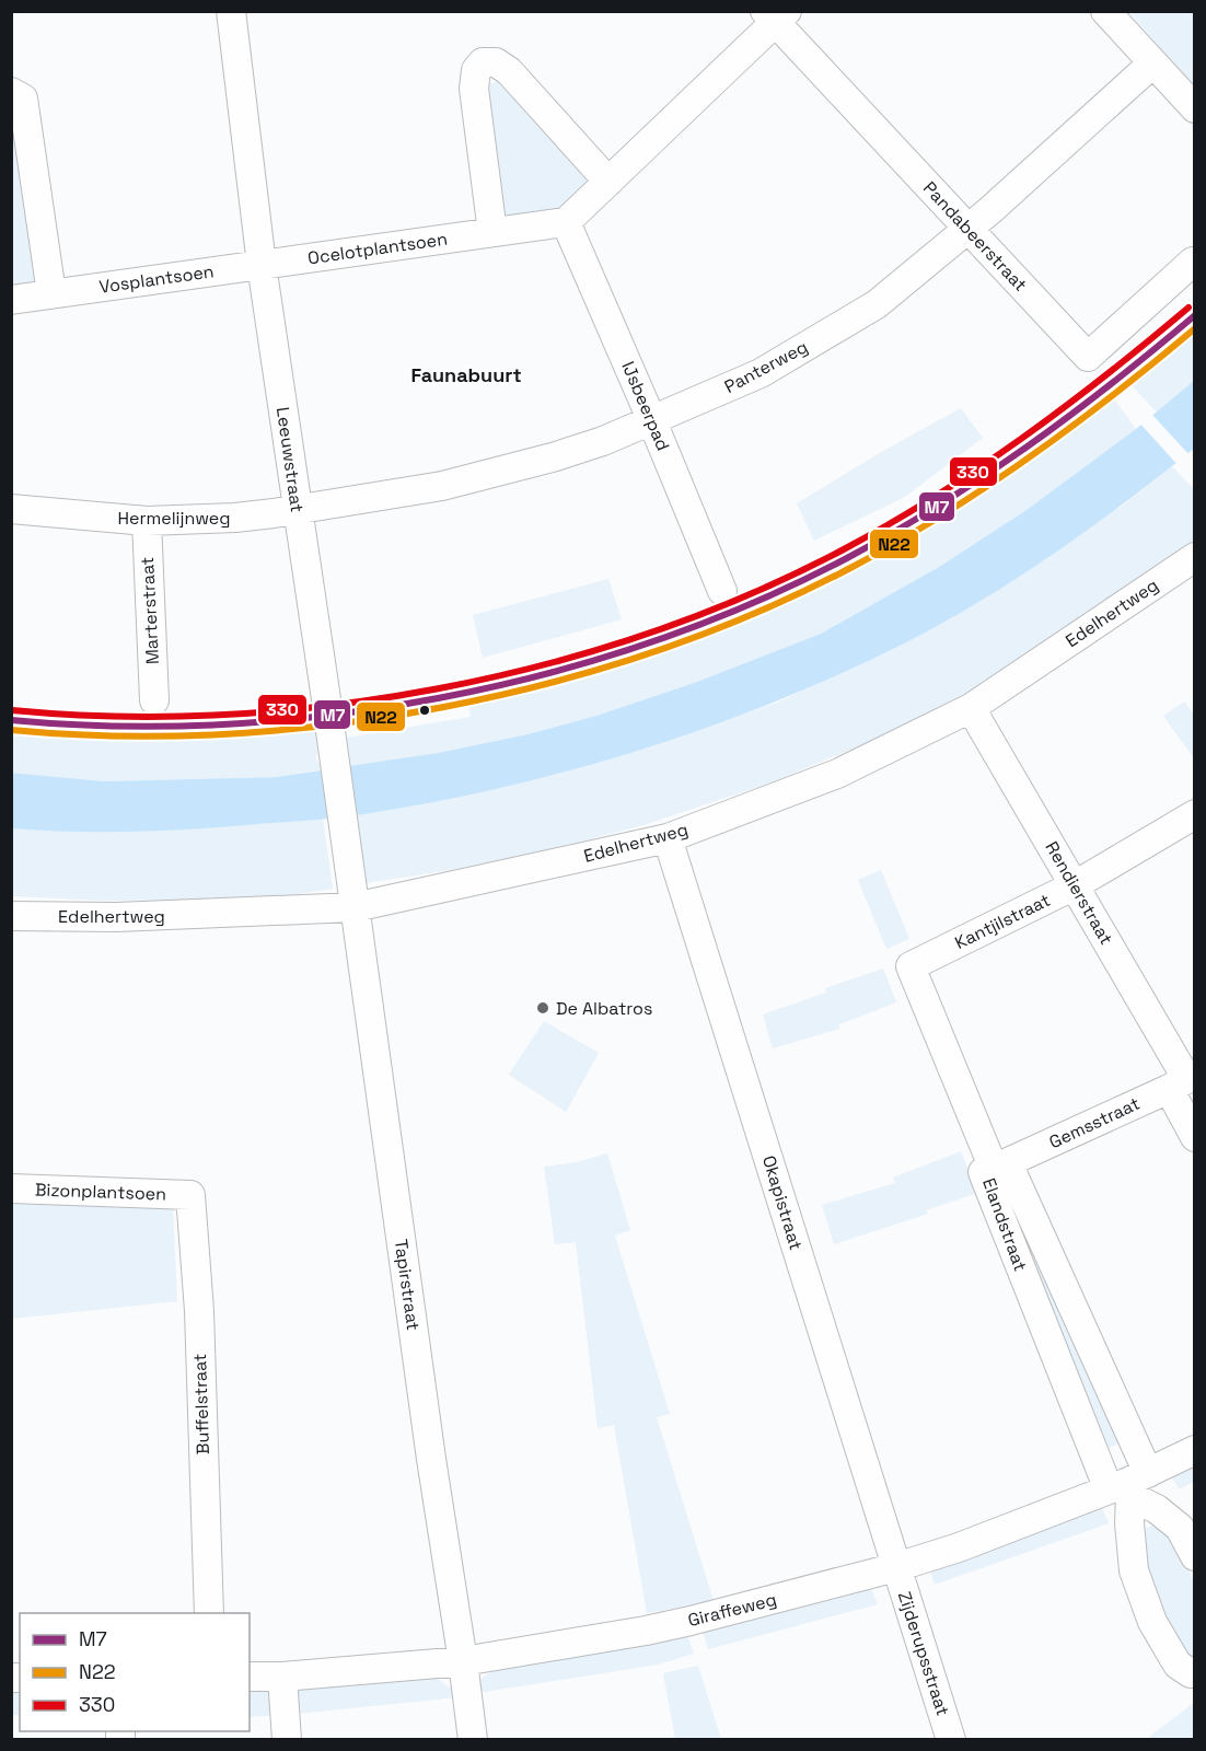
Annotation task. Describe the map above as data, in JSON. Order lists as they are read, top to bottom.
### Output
{
  "streets": {
    "street": [
      "Pandabeerstraat",
      "Ocelotplantsoen",
      "Vosplantsoen",
      "Panterweg",
      "IJsbeerpad",
      "Leeuwstraat",
      "Hermelijnweg",
      "Marterstraat",
      "Edelhertweg",
      "Rendierstraat",
      "Kantjilstraat",
      "Gemsstraat",
      "Bizonplantsoen",
      "Okapistraat",
      "Elandstraat",
      "Tapirstraat",
      "Buffelstraat",
      "Giraffeweg",
      "Zijderupsstraat"
    ]
  },
  "crossings": [
    ["Pandabeerstraat", "Panterweg"],
    ["Ocelotplantsoen", "Vosplantsoen"],
    ["Ocelotplantsoen", "IJsbeerpad"],
    ["Ocelotplantsoen", "Leeuwstraat"],
    ["Vosplantsoen", "Leeuwstraat"],
    ["Panterweg", "IJsbeerpad"],
    ["Panterweg", "Leeuwstraat"],
    ["Panterweg", "Hermelijnweg"],
    ["Leeuwstraat", "Hermelijnweg"],
    ["Leeuwstraat", "Edelhertweg"],
    ["Leeuwstraat", "Tapirstraat"],
    ["Hermelijnweg", "Marterstraat"],
    ["Edelhertweg", "Rendierstraat"],
    ["Edelhertweg", "Okapistraat"],
    ["Edelhertweg", "Tapirstraat"],
    ["Rendierstraat", "Kantjilstraat"],
    ["Rendierstraat", "Gemsstraat"],
    ["Kantjilstraat", "Elandstraat"],
    ["Gemsstraat", "Elandstraat"],
    ["Bizonplantsoen", "Buffelstraat"],
    ["Okapistraat", "Giraffeweg"],
    ["Okapistraat", "Zijderupsstraat"],
    ["Elandstraat", "Giraffeweg"],
    ["Tapirstraat", "Giraffeweg"],
    ["Giraffeweg", "Zijderupsstraat"]
  ],
  "districts": ["Faunabuurt"],
  "places": ["De Albatros"],
  "lines": ["transit line 330", "transit line M7", "transit line N22"],
  "legend": ["M7", "N22", "330"]
}
